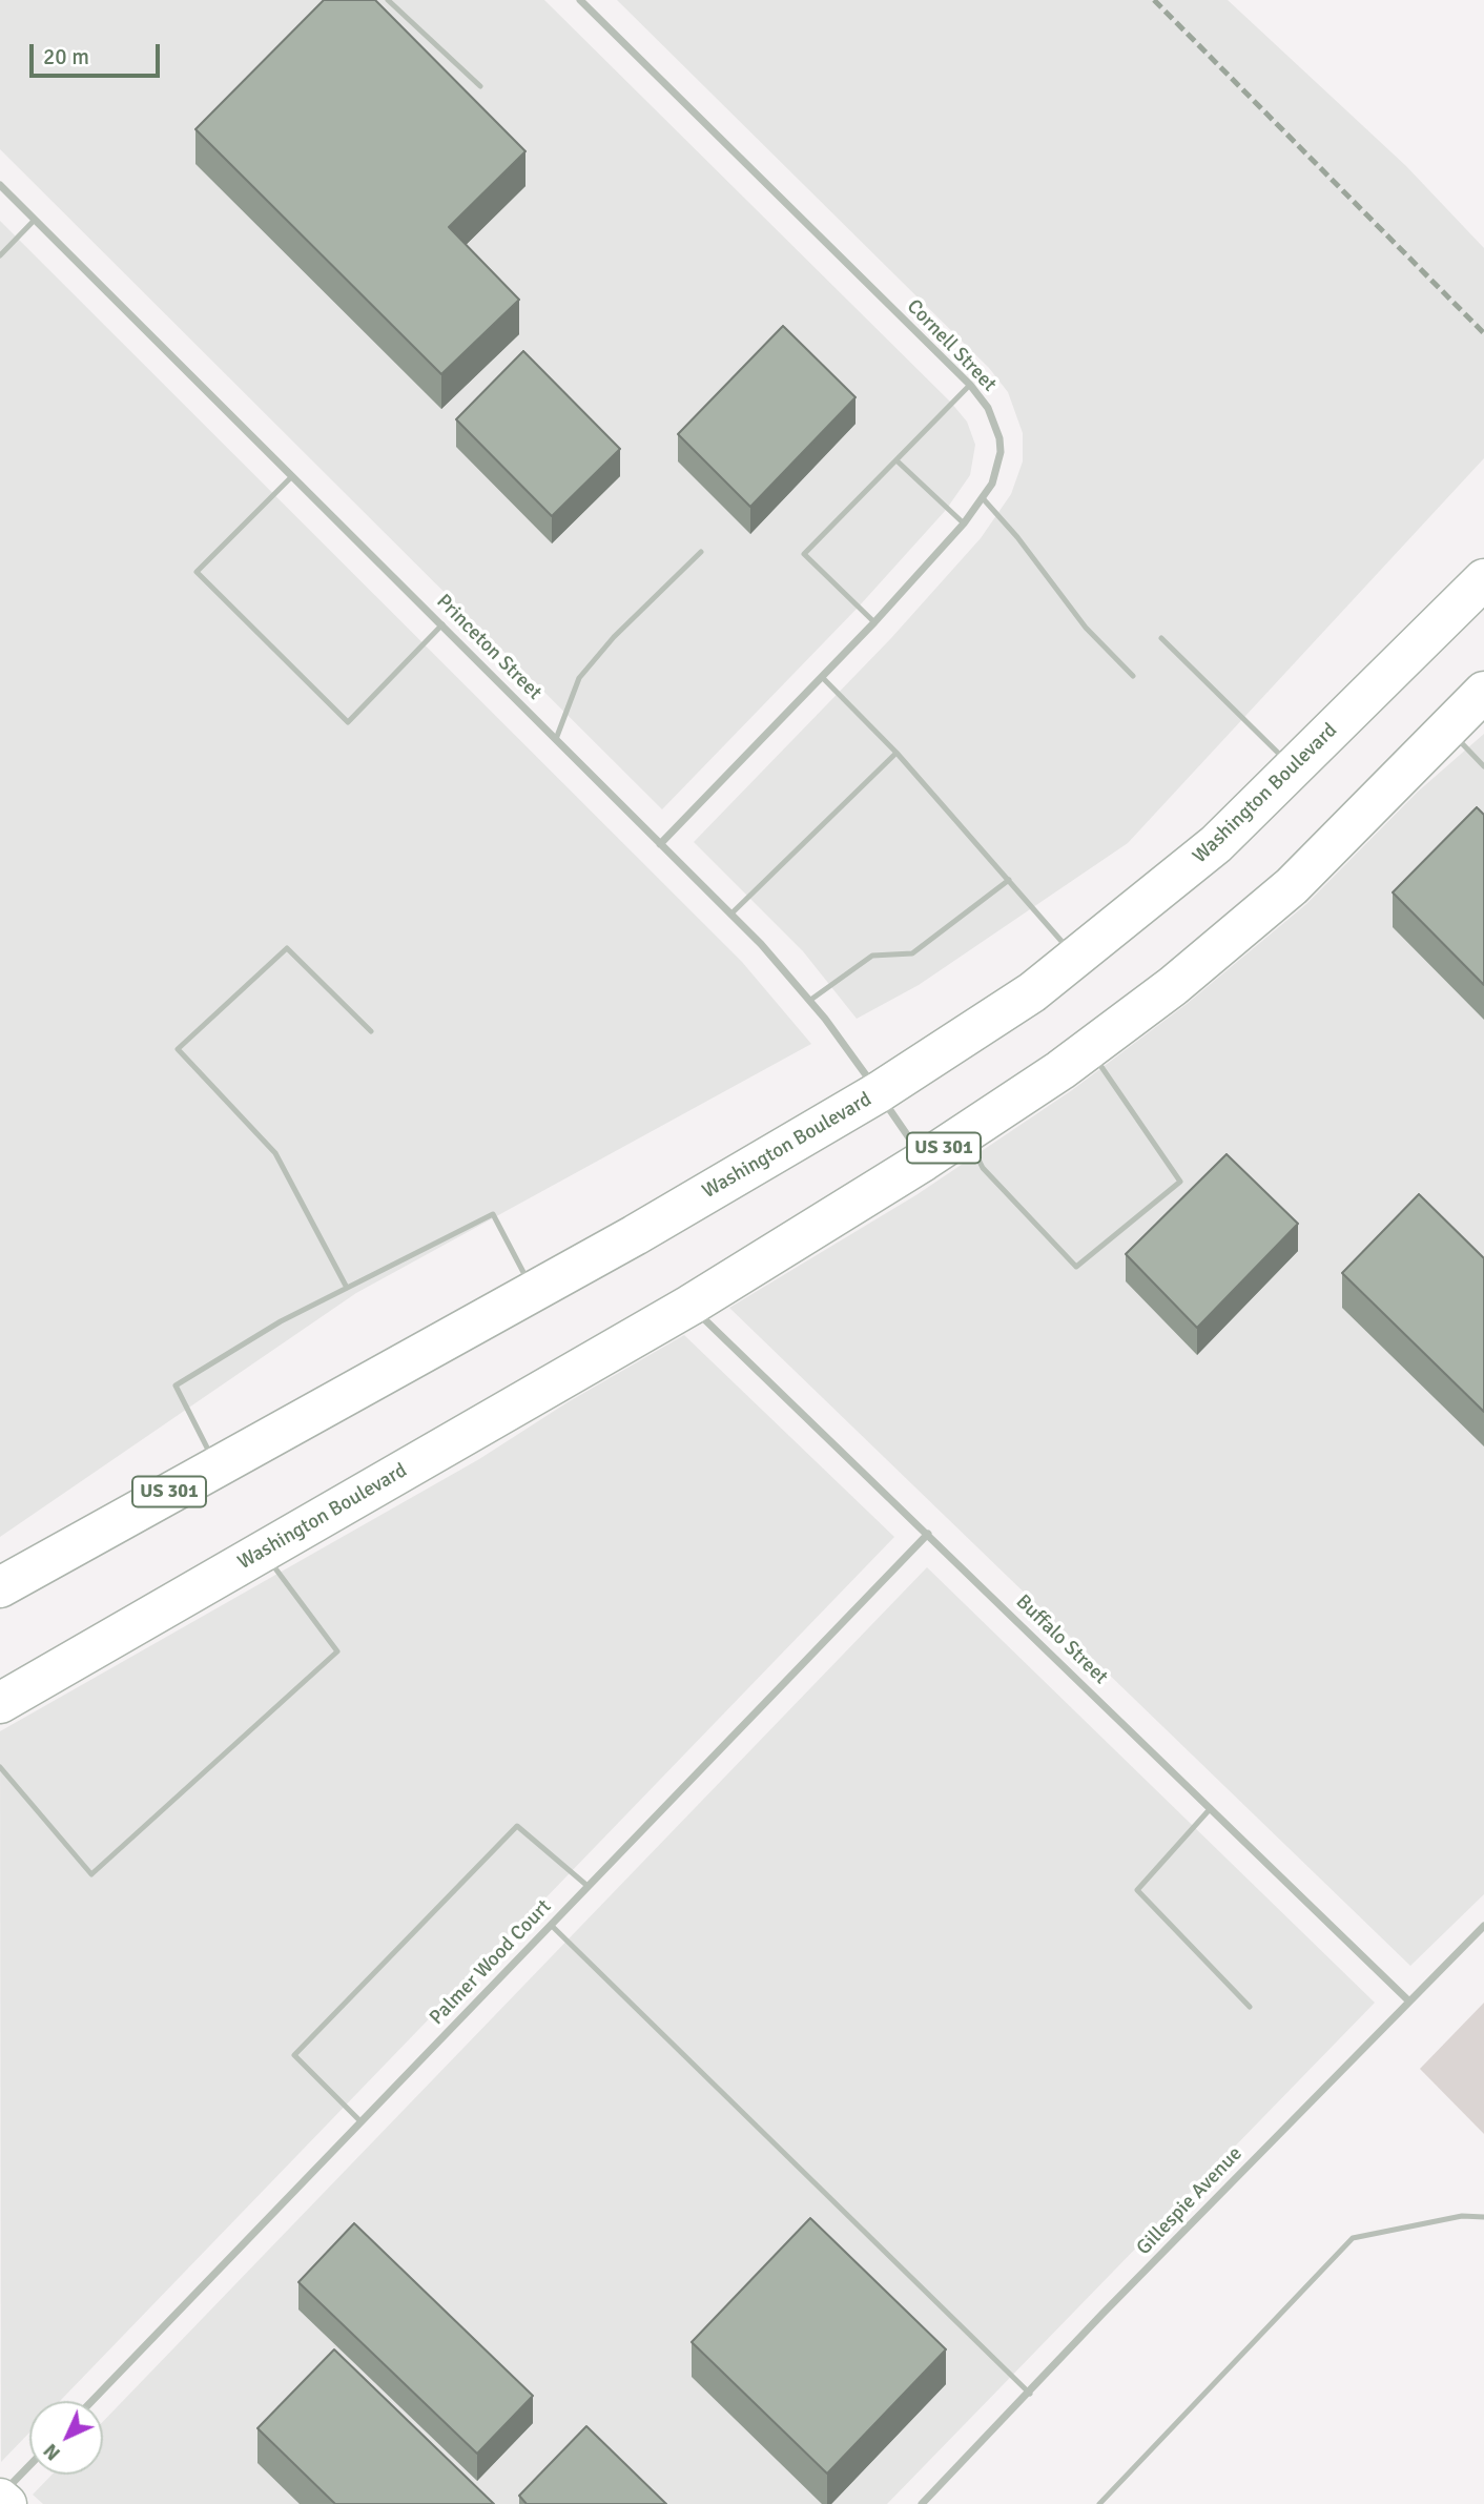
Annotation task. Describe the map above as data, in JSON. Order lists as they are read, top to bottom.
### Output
{
  "streets": {
    "main road": ["Washington Boulevard", "US 301"],
    "street": [
      "Cornell Street",
      "Princeton Street",
      "Buffalo Street",
      "Palmer Wood Court",
      "Gillespie Avenue"
    ]
  },
  "crossings": [
    ["Cornell Street", "Princeton Street"],
    ["Princeton Street", "Washington Boulevard"],
    ["Washington Boulevard", "Buffalo Street"],
    ["Buffalo Street", "Palmer Wood Court"],
    ["Buffalo Street", "Gillespie Avenue"]
  ],
  "scale_bar": "20 m",
  "north": "bottom left"
}
